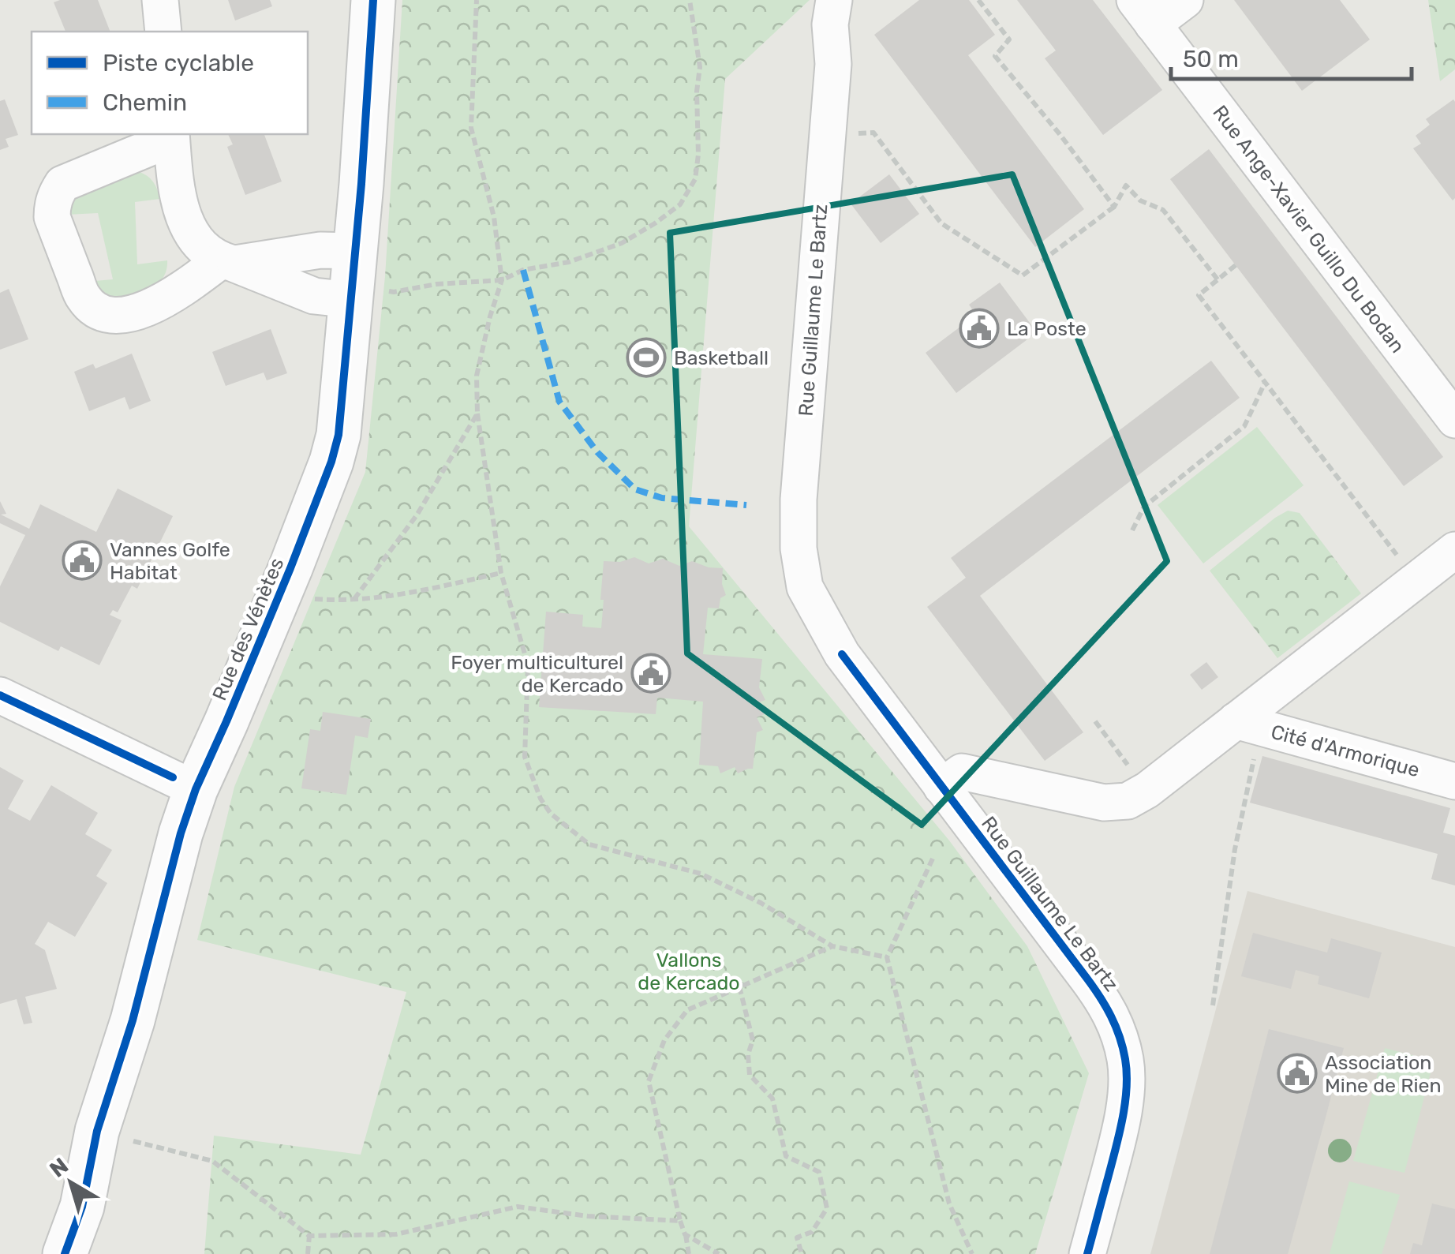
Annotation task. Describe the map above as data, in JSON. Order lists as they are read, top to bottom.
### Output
{
  "streets": {
    "street": [
      "Rue Ange-Xavier Guillo Du Bodan",
      "Rue Guillaume Le Bartz",
      "Rue des Vénètes",
      "Cité d'Armorique"
    ]
  },
  "parks": ["Vallons de Kercado"],
  "places": {
    "public building": [
      "La Poste",
      "Vannes Golfe Habitat",
      "Foyer multiculturel de Kercado",
      "Association Mine de Rien"
    ],
    "sports": ["Basketball"]
  },
  "legend": ["Piste cyclable", "Chemin"],
  "scale_bar": "50 m",
  "north": "top left"
}
